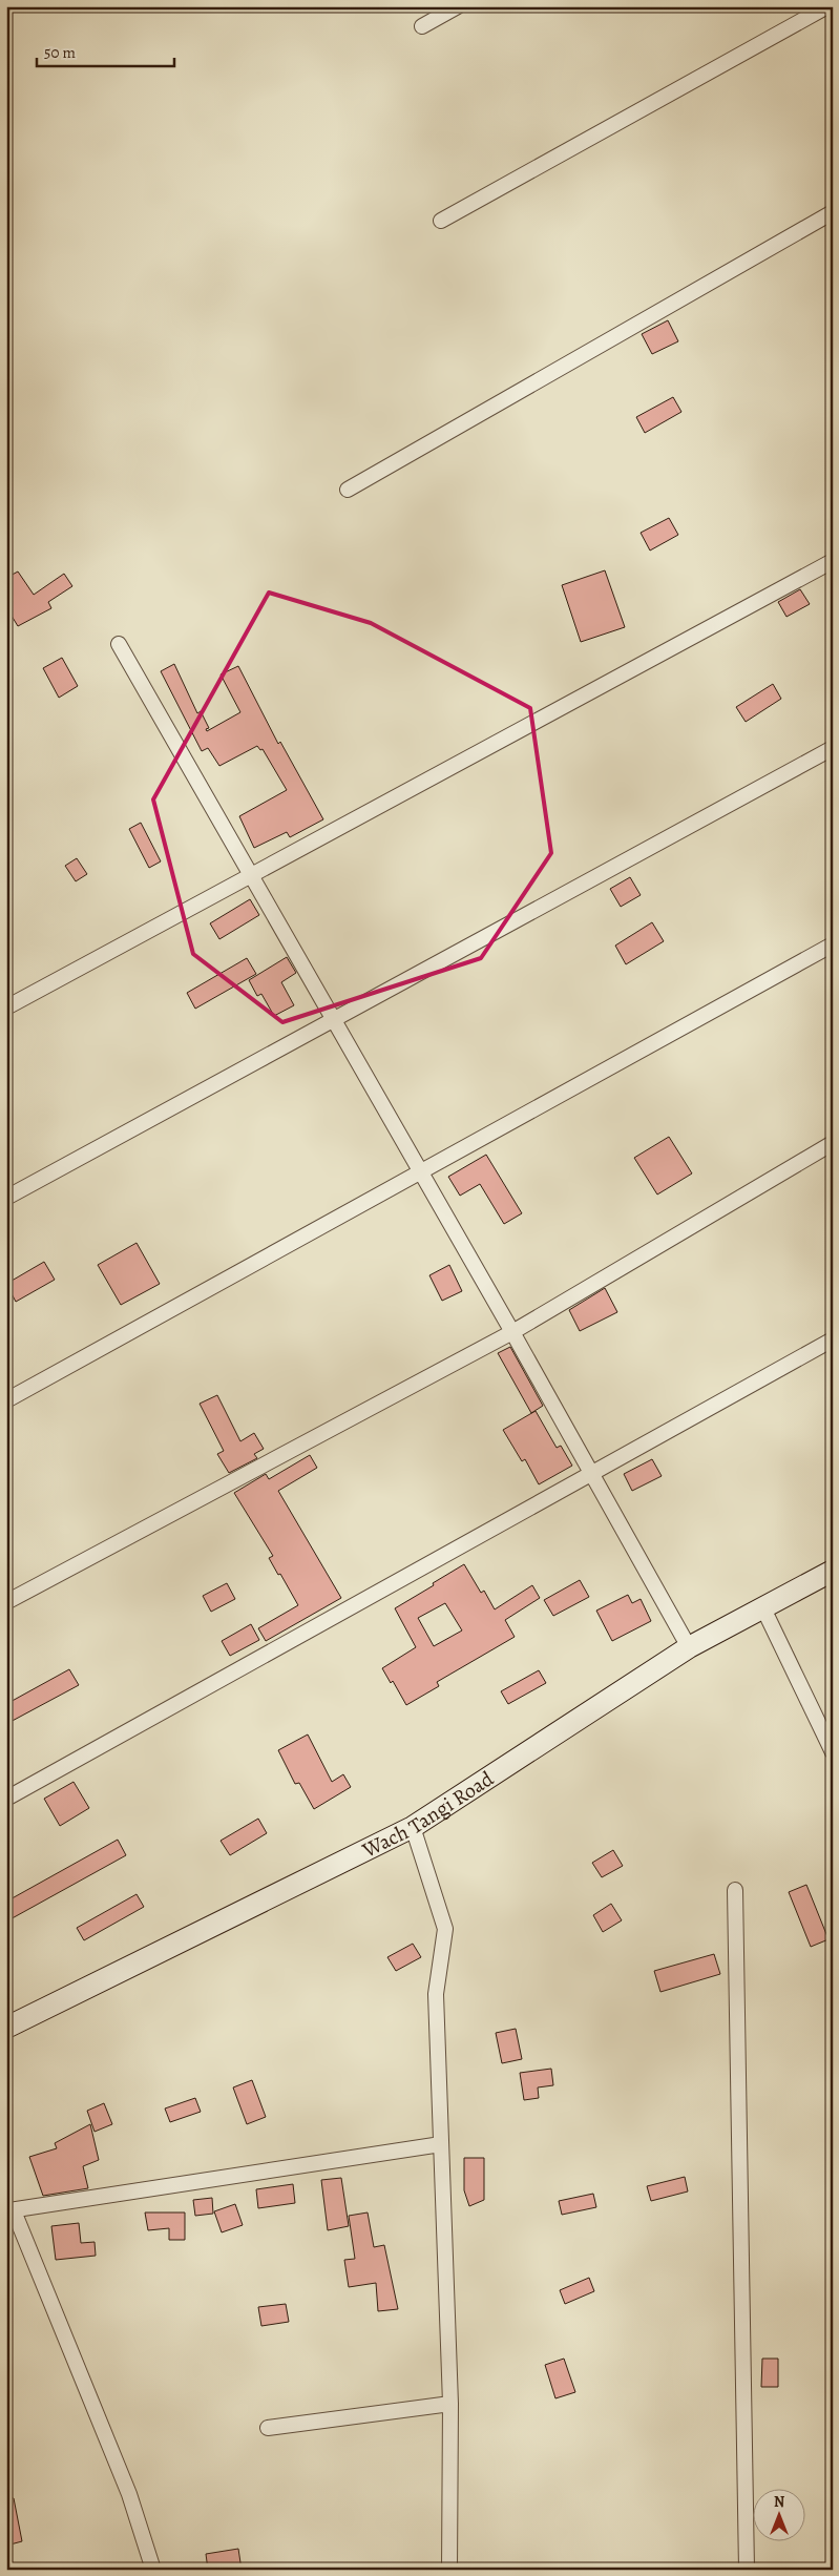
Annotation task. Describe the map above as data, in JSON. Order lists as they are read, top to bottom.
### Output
{
  "streets": {
    "main road": ["Wach Tangi Road"]
  },
  "scale_bar": "50 m",
  "north": "top"
}
